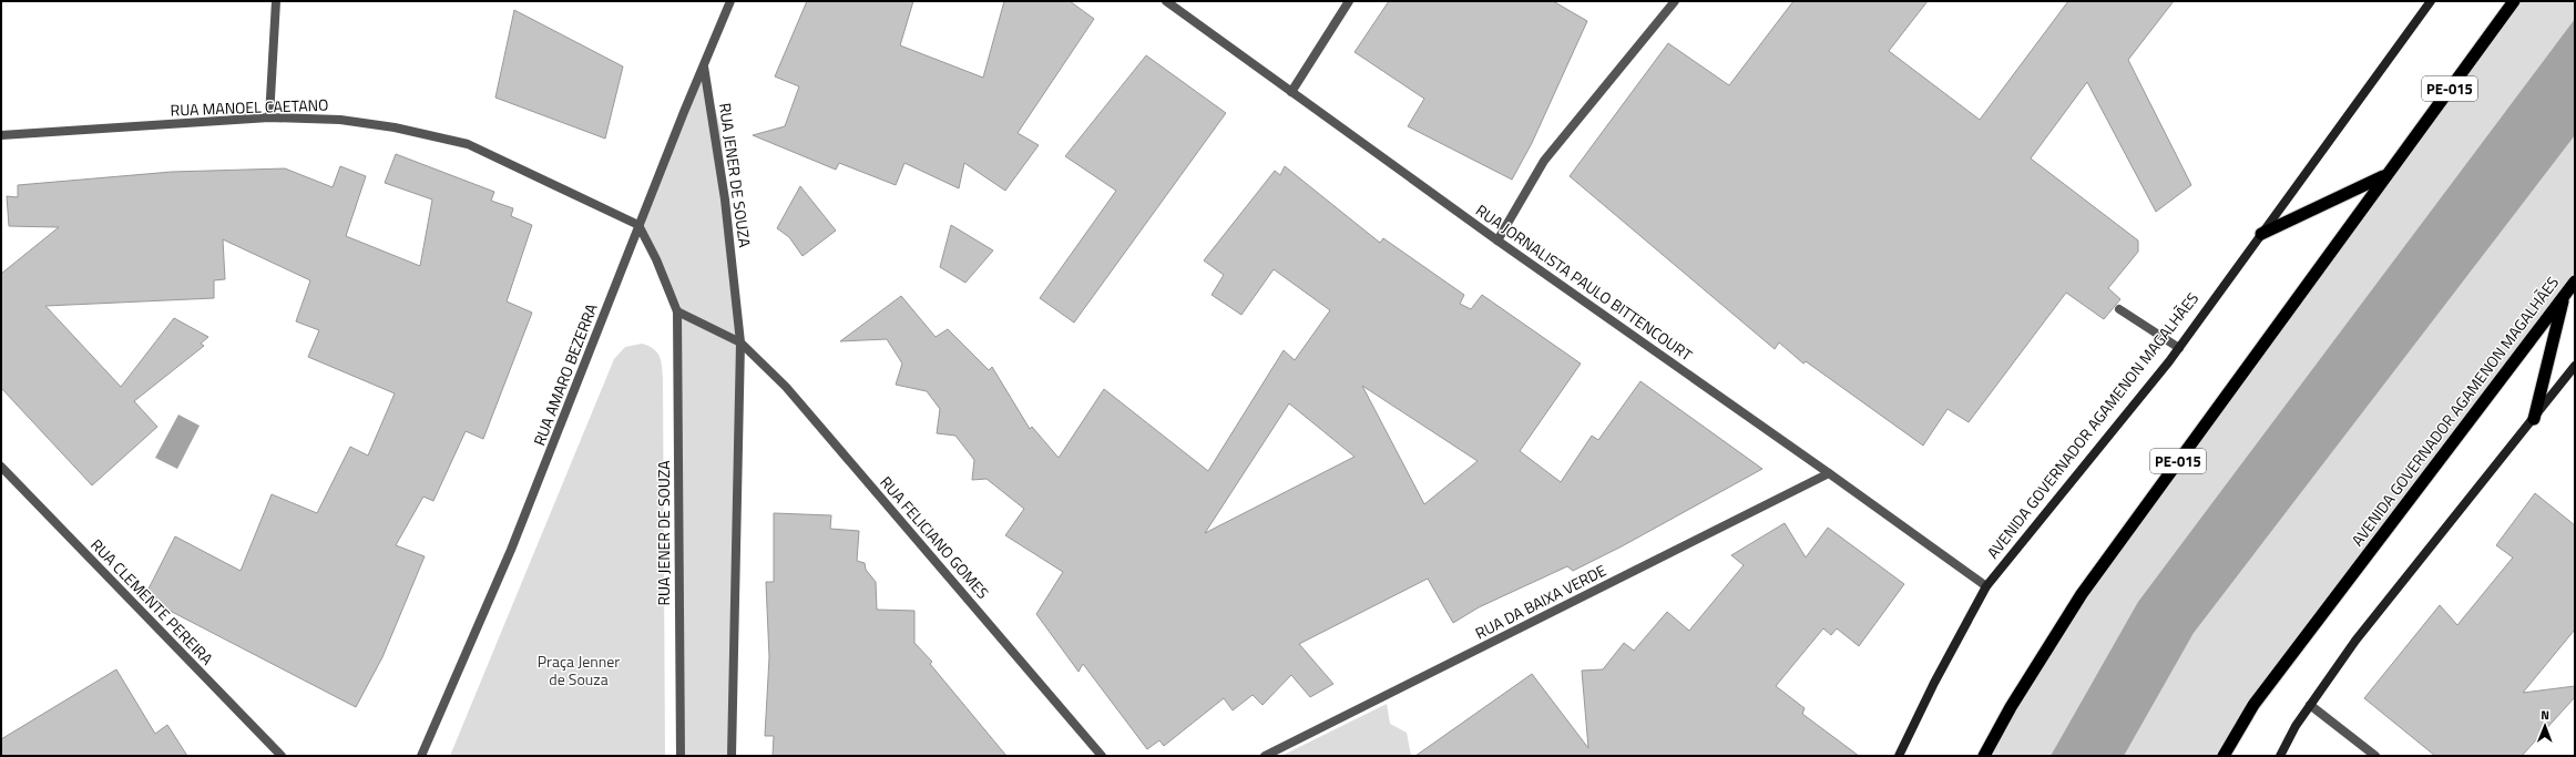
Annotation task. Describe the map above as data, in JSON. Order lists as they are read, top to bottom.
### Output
{
  "streets": {
    "highway": ["PE-015", "AVENIDA GOVERNADOR AGAMENON MAGALHÃES"],
    "street": [
      "RUA MANOEL CAETANO",
      "RUA JENER DE SOUZA",
      "RUA JORNALISTA PAULO BITTENCOURT",
      "RUA AMARO BEZERRA",
      "RUA FELICIANO GOMES",
      "RUA CLEMENTE PEREIRA",
      "RUA DA BAIXA VERDE"
    ]
  },
  "crossings": [
    ["RUA MANOEL CAETANO", "RUA JENER DE SOUZA"],
    ["RUA MANOEL CAETANO", "RUA AMARO BEZERRA"],
    ["RUA JENER DE SOUZA", "RUA AMARO BEZERRA"],
    ["RUA JENER DE SOUZA", "RUA FELICIANO GOMES"],
    ["RUA JORNALISTA PAULO BITTENCOURT", "AVENIDA GOVERNADOR AGAMENON MAGALHÃES"],
    ["RUA JORNALISTA PAULO BITTENCOURT", "RUA DA BAIXA VERDE"]
  ],
  "parks": ["Praça Jenner de Souza"],
  "north": "top"
}
